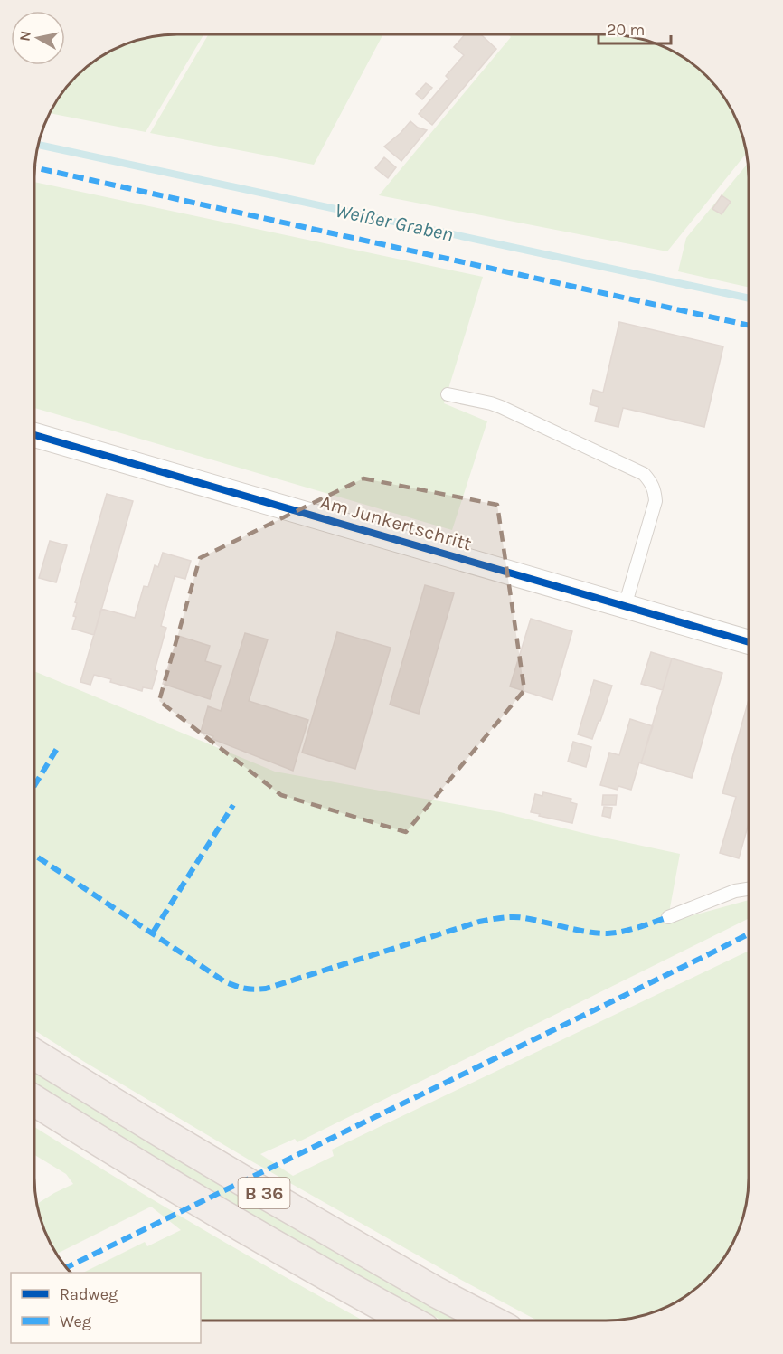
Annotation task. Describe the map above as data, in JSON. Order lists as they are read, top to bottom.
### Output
{
  "streets": {
    "highway": ["B 36"],
    "street": ["Am Junkertschritt"]
  },
  "water": ["Weißer Graben"],
  "legend": ["Radweg", "Weg"],
  "scale_bar": "20 m",
  "north": "left"
}
